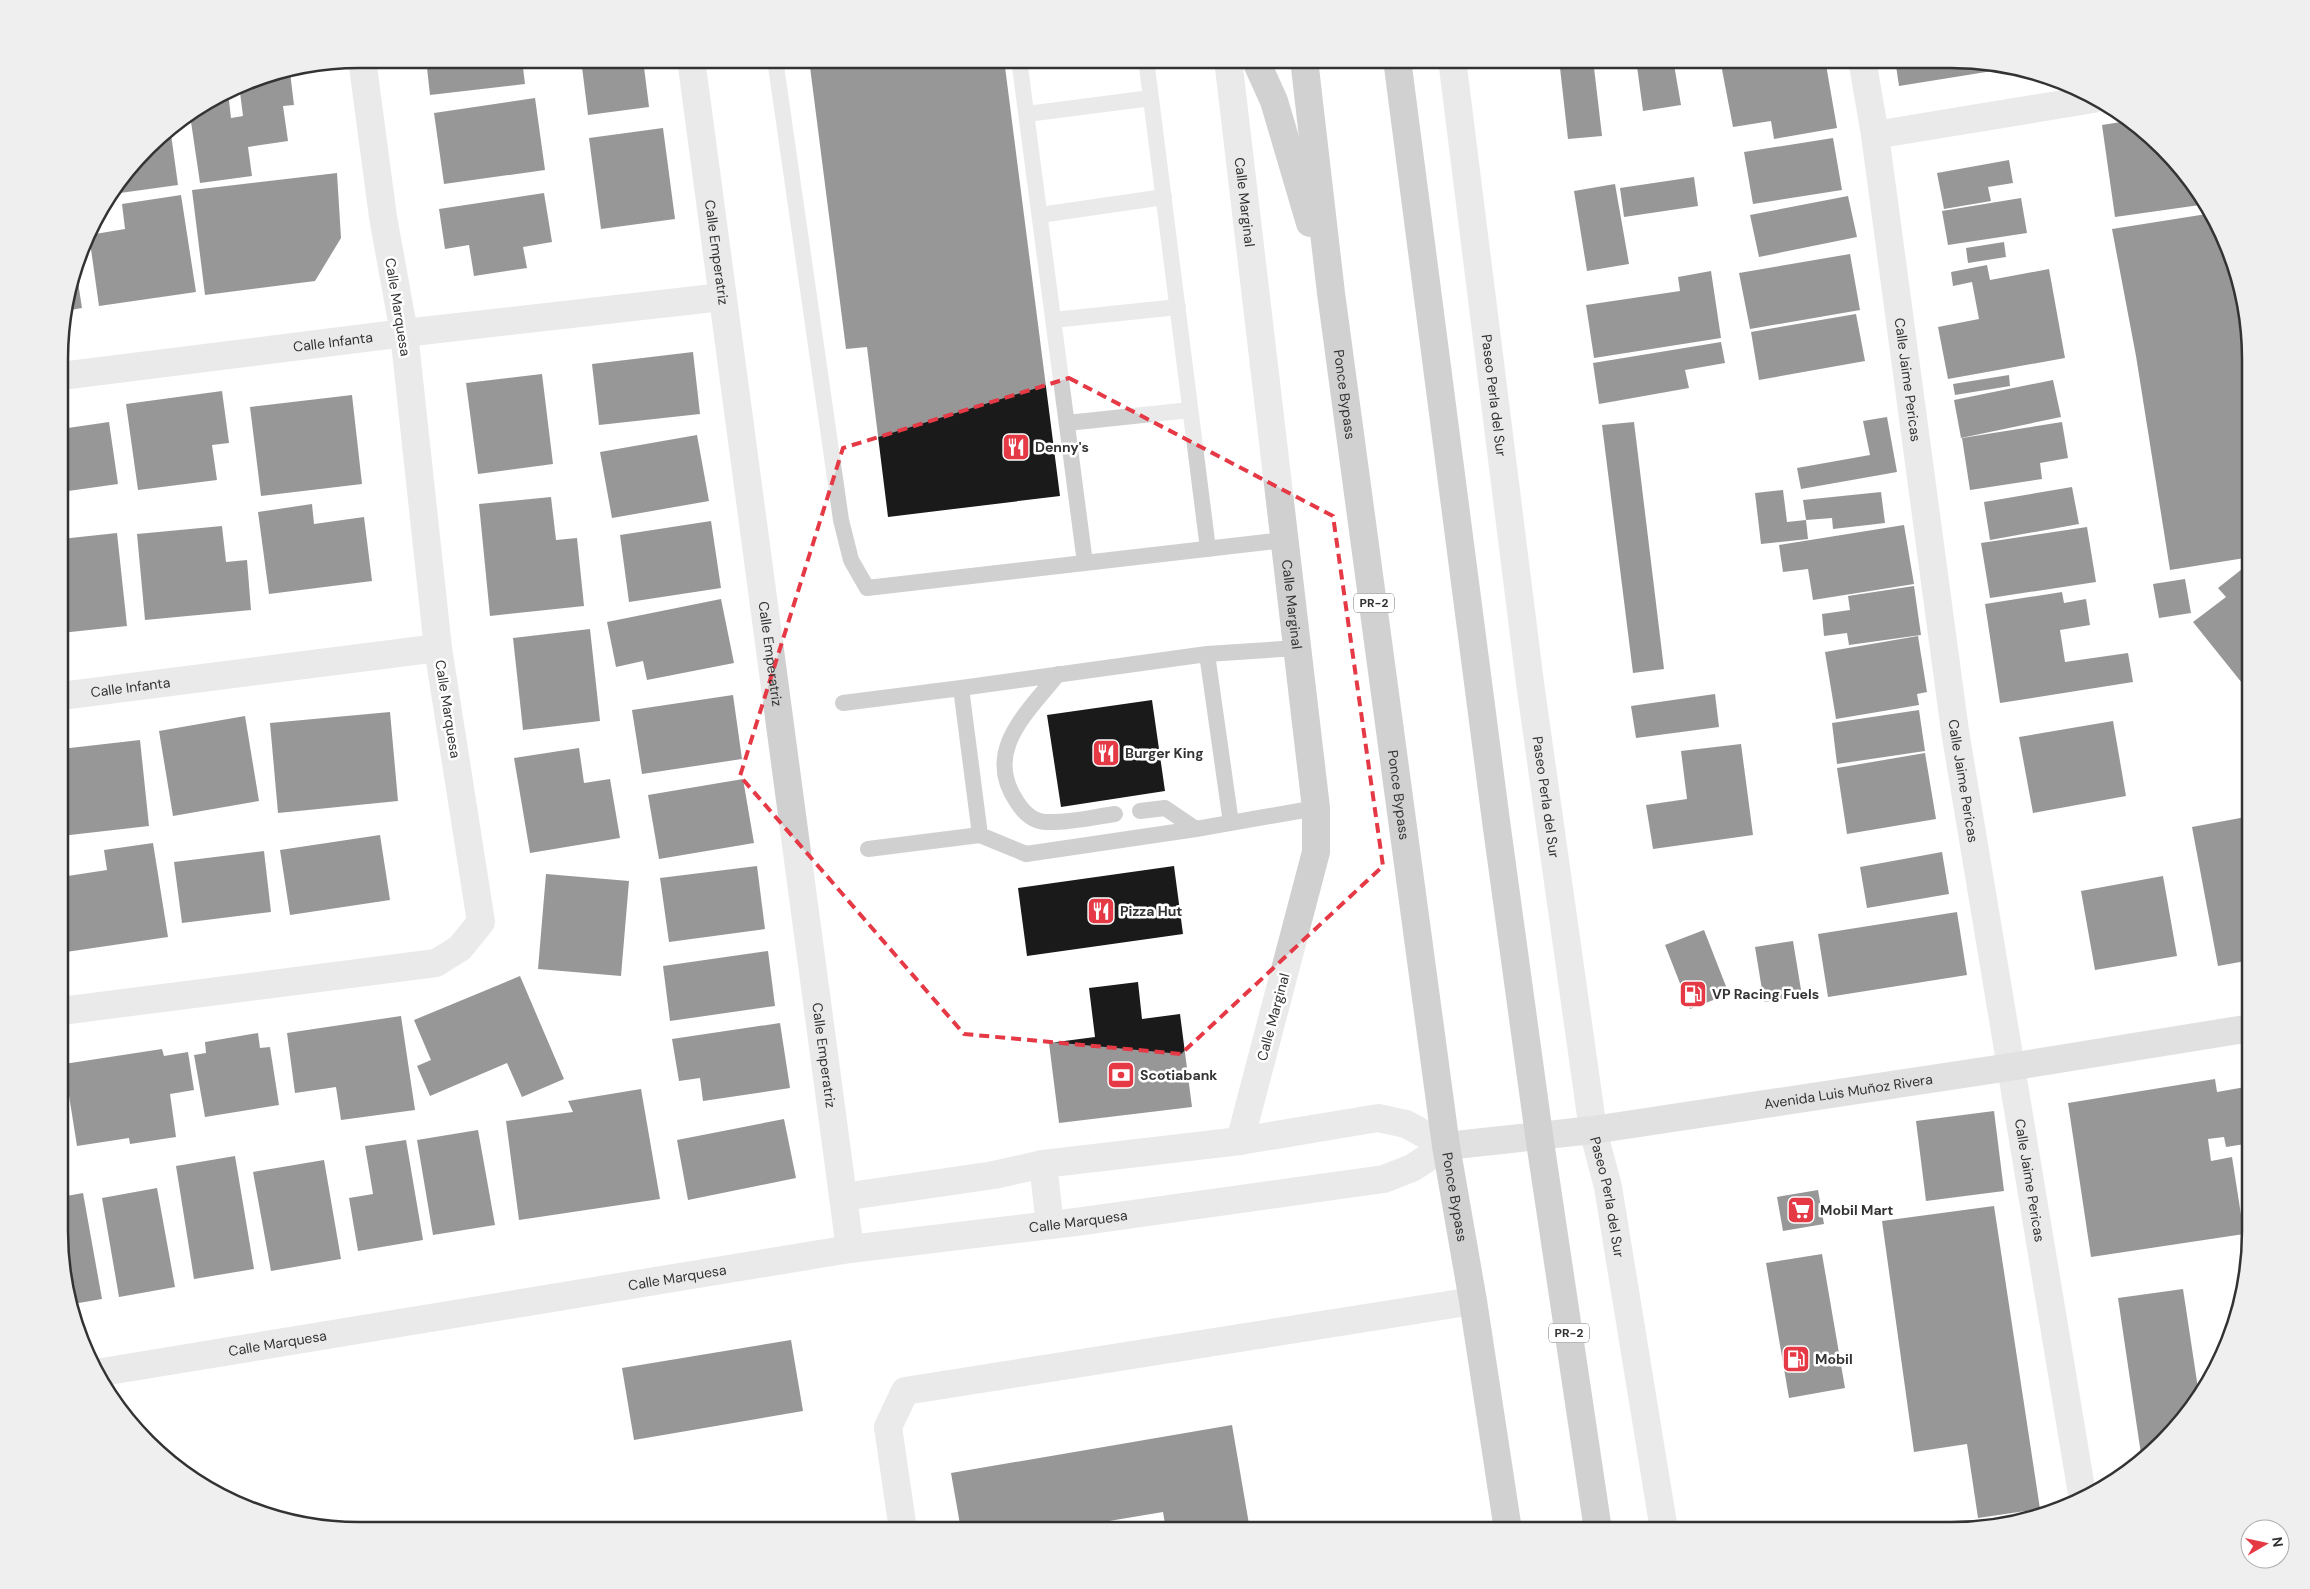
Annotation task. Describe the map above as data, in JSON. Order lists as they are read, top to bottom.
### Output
{
  "streets": {
    "highway": ["Ponce Bypass", "PR-2"],
    "street": [
      "Calle Marginal",
      "Calle Emperatriz",
      "Calle Marquesa",
      "Calle Infanta",
      "Calle Jaime Pericas",
      "Paseo Perla del Sur",
      "Avenida Luis Muñoz Rivera"
    ]
  },
  "crossings": [
    ["Calle Emperatriz", "Calle Marquesa"],
    ["Calle Emperatriz", "Calle Infanta"],
    ["Calle Marquesa", "Calle Infanta"],
    ["Calle Marquesa", "Ponce Bypass"],
    ["Calle Marquesa", "Avenida Luis Muñoz Rivera"],
    ["Calle Jaime Pericas", "Avenida Luis Muñoz Rivera"],
    ["Ponce Bypass", "Avenida Luis Muñoz Rivera"],
    ["Paseo Perla del Sur", "Avenida Luis Muñoz Rivera"],
    ["PR-2", "Avenida Luis Muñoz Rivera"]
  ],
  "places": {
    "restaurant": ["Denny's", "Burger King", "Pizza Hut"],
    "fuel station": ["VP Racing Fuels", "Mobil"],
    "bank": ["Scotiabank"],
    "supermarket": ["Mobil Mart"]
  },
  "north": "right"
}
